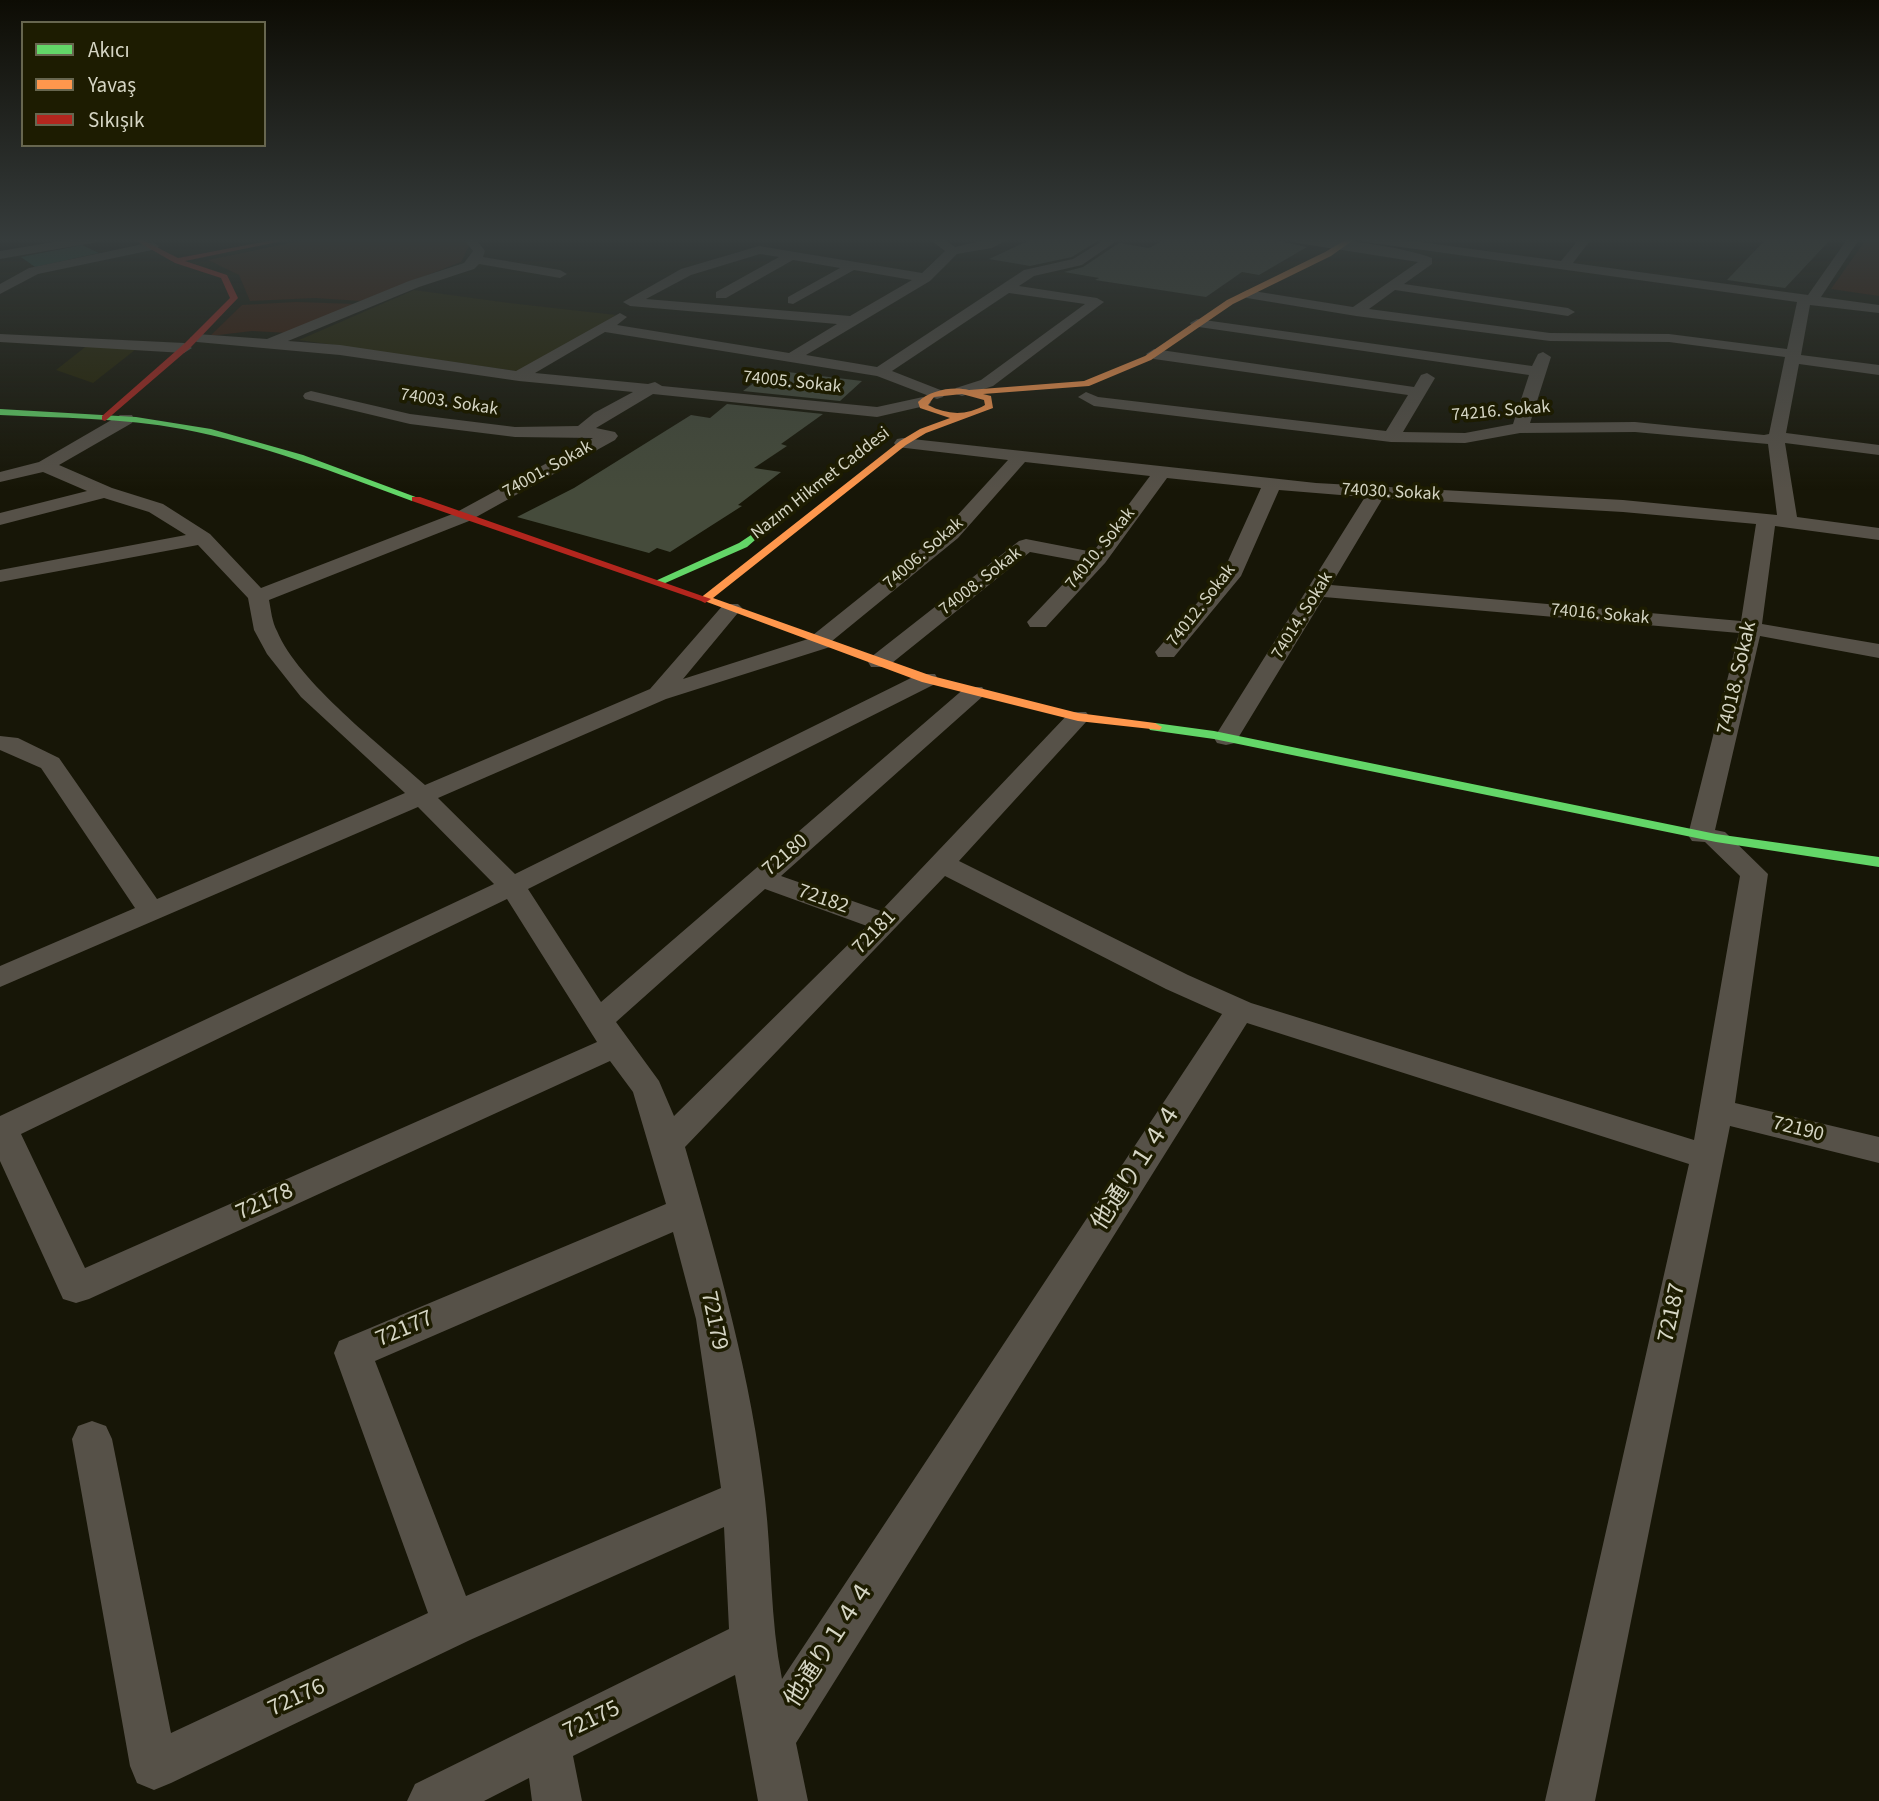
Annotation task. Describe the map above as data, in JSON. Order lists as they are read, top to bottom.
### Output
{
  "streets": {
    "main road": ["Nazım Hikmet Caddesi"],
    "street": [
      "74005. Sokak",
      "74003. Sokak",
      "74216. Sokak",
      "74001. Sokak",
      "74030. Sokak",
      "74010. Sokak",
      "74006. Sokak",
      "74008. Sokak",
      "74012. Sokak",
      "74016. Sokak",
      "74014. Sokak",
      "74018. Sokak",
      "72180",
      "72182",
      "72181",
      "72190",
      "他通り１４４",
      "72178",
      "72187",
      "72179",
      "72177",
      "72176",
      "72175"
    ]
  },
  "crossings": [
    ["74005. Sokak", "74001. Sokak"],
    ["74005. Sokak", "Nazım Hikmet Caddesi"],
    ["74003. Sokak", "74001. Sokak"],
    ["74216. Sokak", "74018. Sokak"],
    ["Nazım Hikmet Caddesi", "74030. Sokak"],
    ["74030. Sokak", "74010. Sokak"],
    ["74030. Sokak", "74006. Sokak"],
    ["74030. Sokak", "74012. Sokak"],
    ["74030. Sokak", "74014. Sokak"],
    ["74030. Sokak", "74018. Sokak"],
    ["74010. Sokak", "74008. Sokak"],
    ["74016. Sokak", "74014. Sokak"],
    ["74016. Sokak", "74018. Sokak"],
    ["74018. Sokak", "72187"],
    ["72180", "72182"],
    ["72180", "72178"],
    ["72180", "72179"],
    ["72182", "72181"],
    ["72181", "72179"],
    ["72190", "72187"],
    ["他通り１４４", "72179"],
    ["72178", "72179"],
    ["72179", "72177"],
    ["72179", "72176"],
    ["72179", "72175"],
    ["72177", "72176"]
  ],
  "legend": ["Akıcı", "Yavaş", "Sıkışık"]
}
